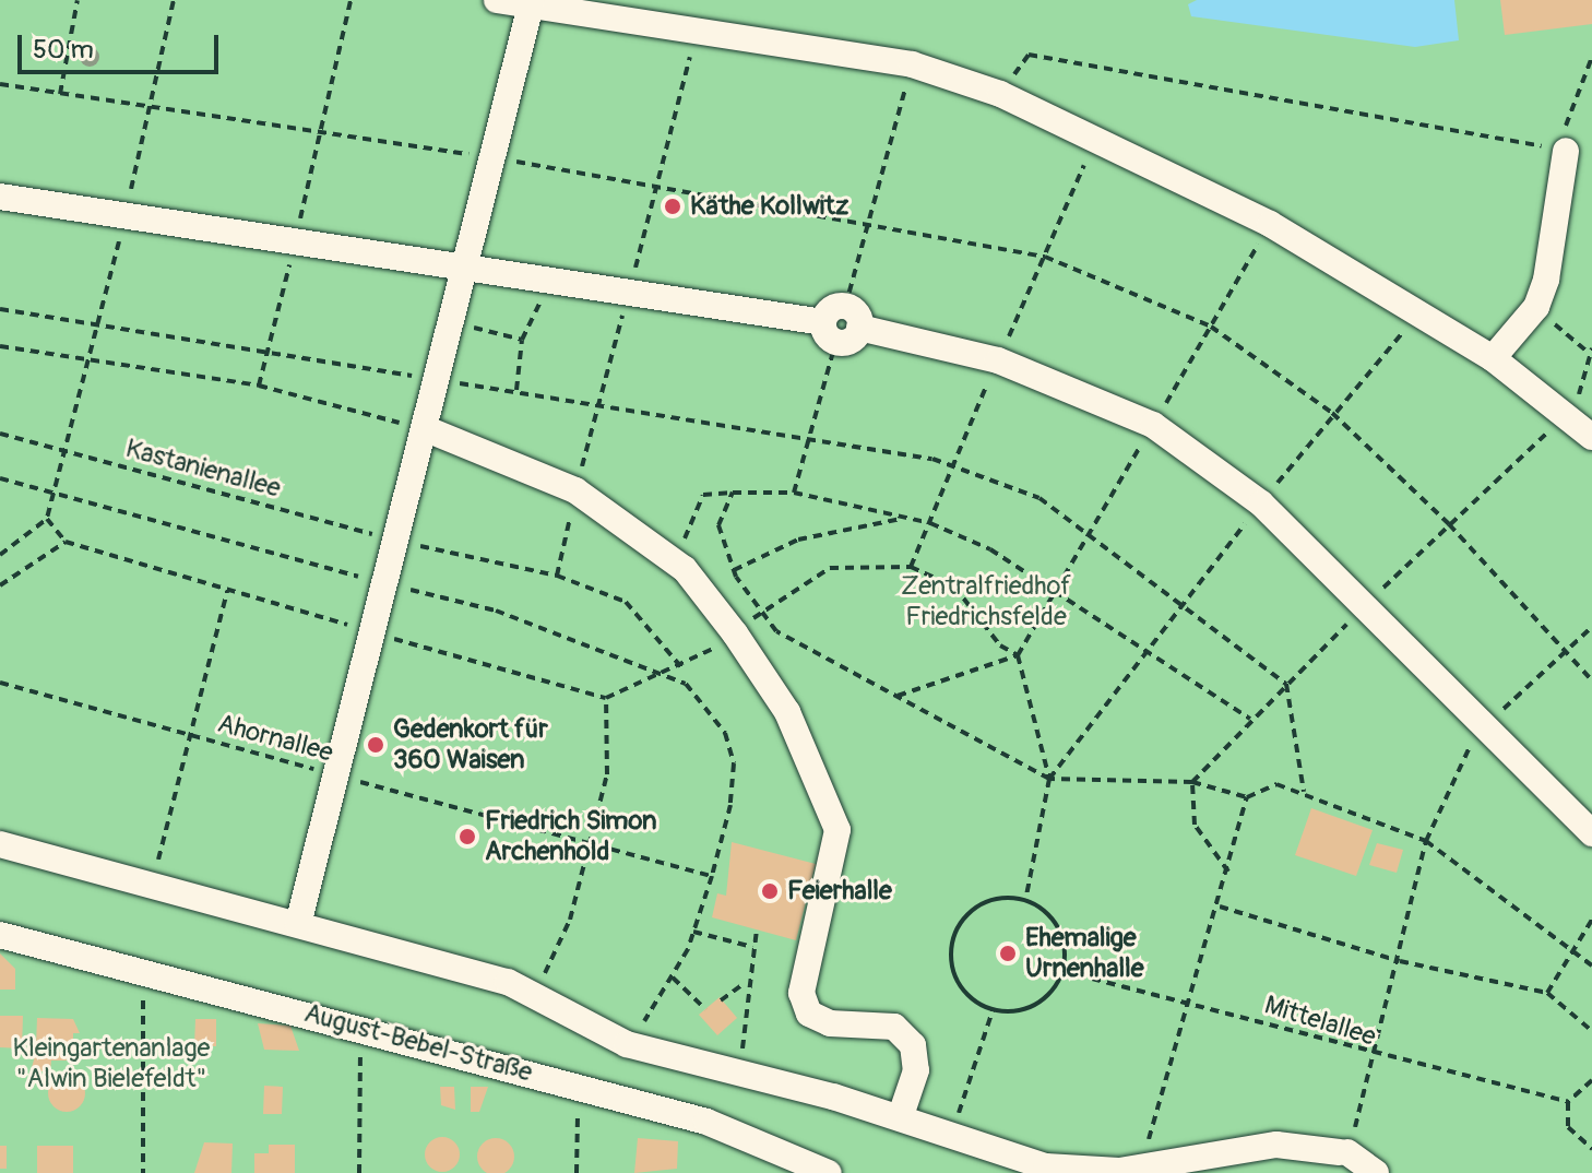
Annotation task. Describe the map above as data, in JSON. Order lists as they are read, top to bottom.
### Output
{
  "streets": {
    "lane": ["August-Bebel-Straße"],
    "path": ["Kastanienallee", "Ahornallee", "Mittelallee"]
  },
  "parks": ["Zentralfriedhof Friedrichsfelde", "Kleingartenanlage \"Alwin Bielefeldt\""],
  "places": [
    "Käthe Kollwitz",
    "Gedenkort für 360 Waisen",
    "Friedrich Simon Archenhold",
    "Feierhalle",
    "Ehemalige Urnenhalle"
  ],
  "scale_bar": "50 m"
}
